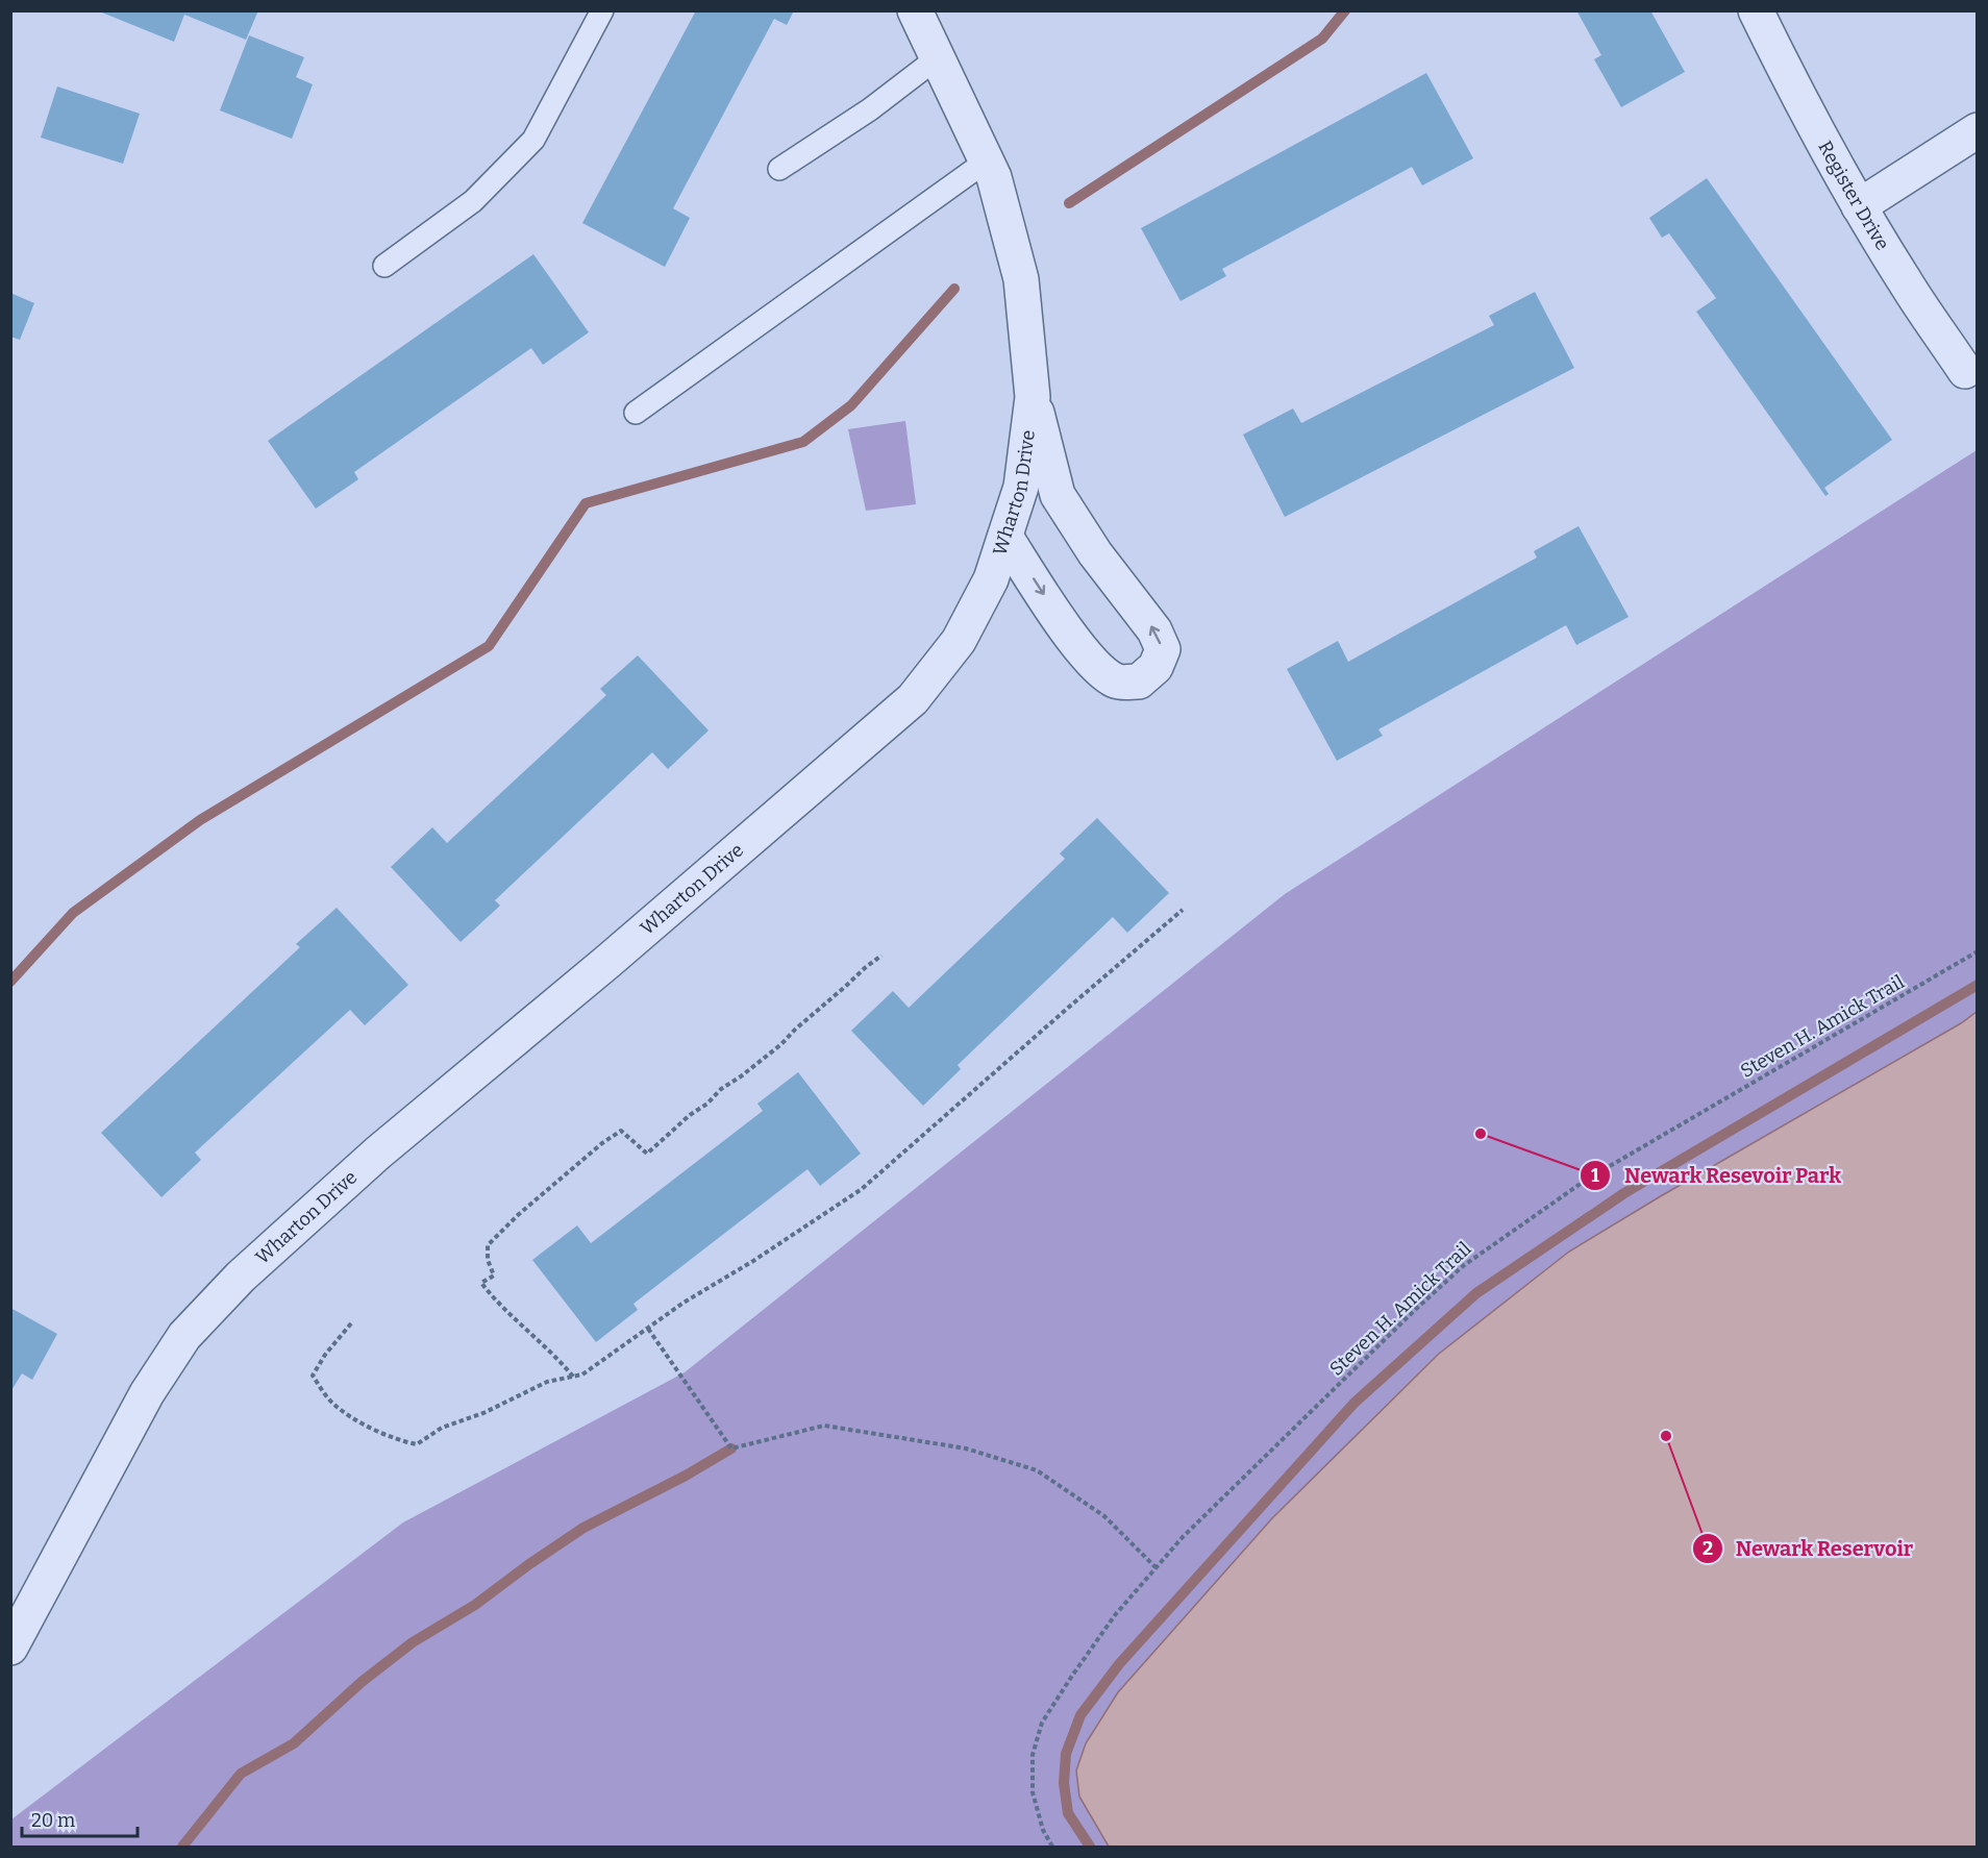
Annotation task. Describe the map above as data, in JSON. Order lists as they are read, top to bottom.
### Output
{
  "streets": {
    "street": ["Register Drive", "Wharton Drive"],
    "path": ["Steven H. Amick Trail"]
  },
  "places": ["Newark Resevoir Park", "Newark Reservoir"],
  "scale_bar": "20 m"
}
